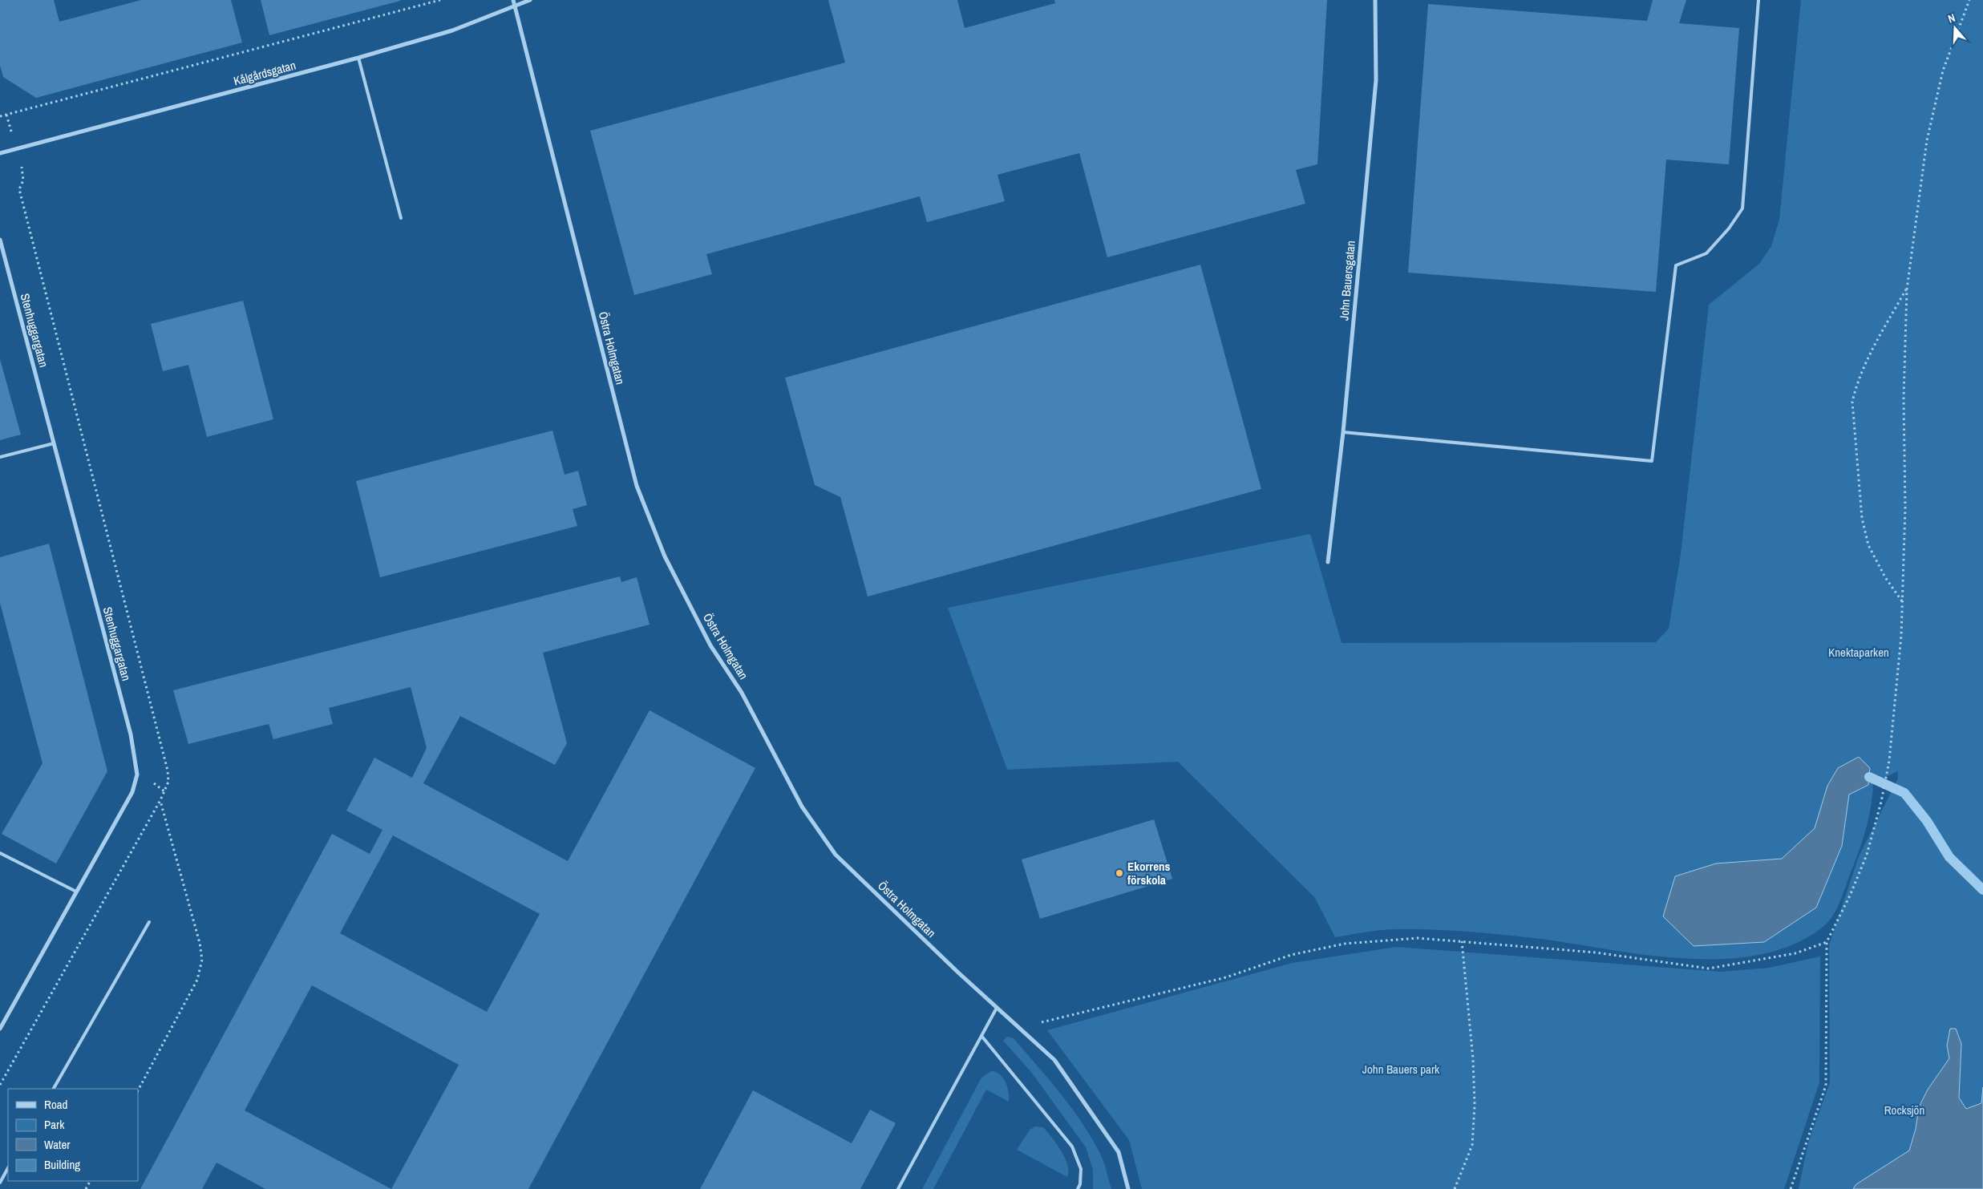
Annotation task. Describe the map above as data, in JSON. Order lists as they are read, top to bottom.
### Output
{
  "streets": {
    "street": [
      "Kålgårdsgatan",
      "John Bauersgatan",
      "Stenhuggargatan",
      "Östra Holmgatan"
    ]
  },
  "crossings": [
    ["Kålgårdsgatan", "Östra Holmgatan"]
  ],
  "parks": ["Knektaparken", "John Bauers park", "Rocksjön"],
  "places": ["Ekorrens förskola"],
  "legend": [
    "Road",
    "Park",
    "Water",
    "Building"
  ],
  "north": "top"
}
